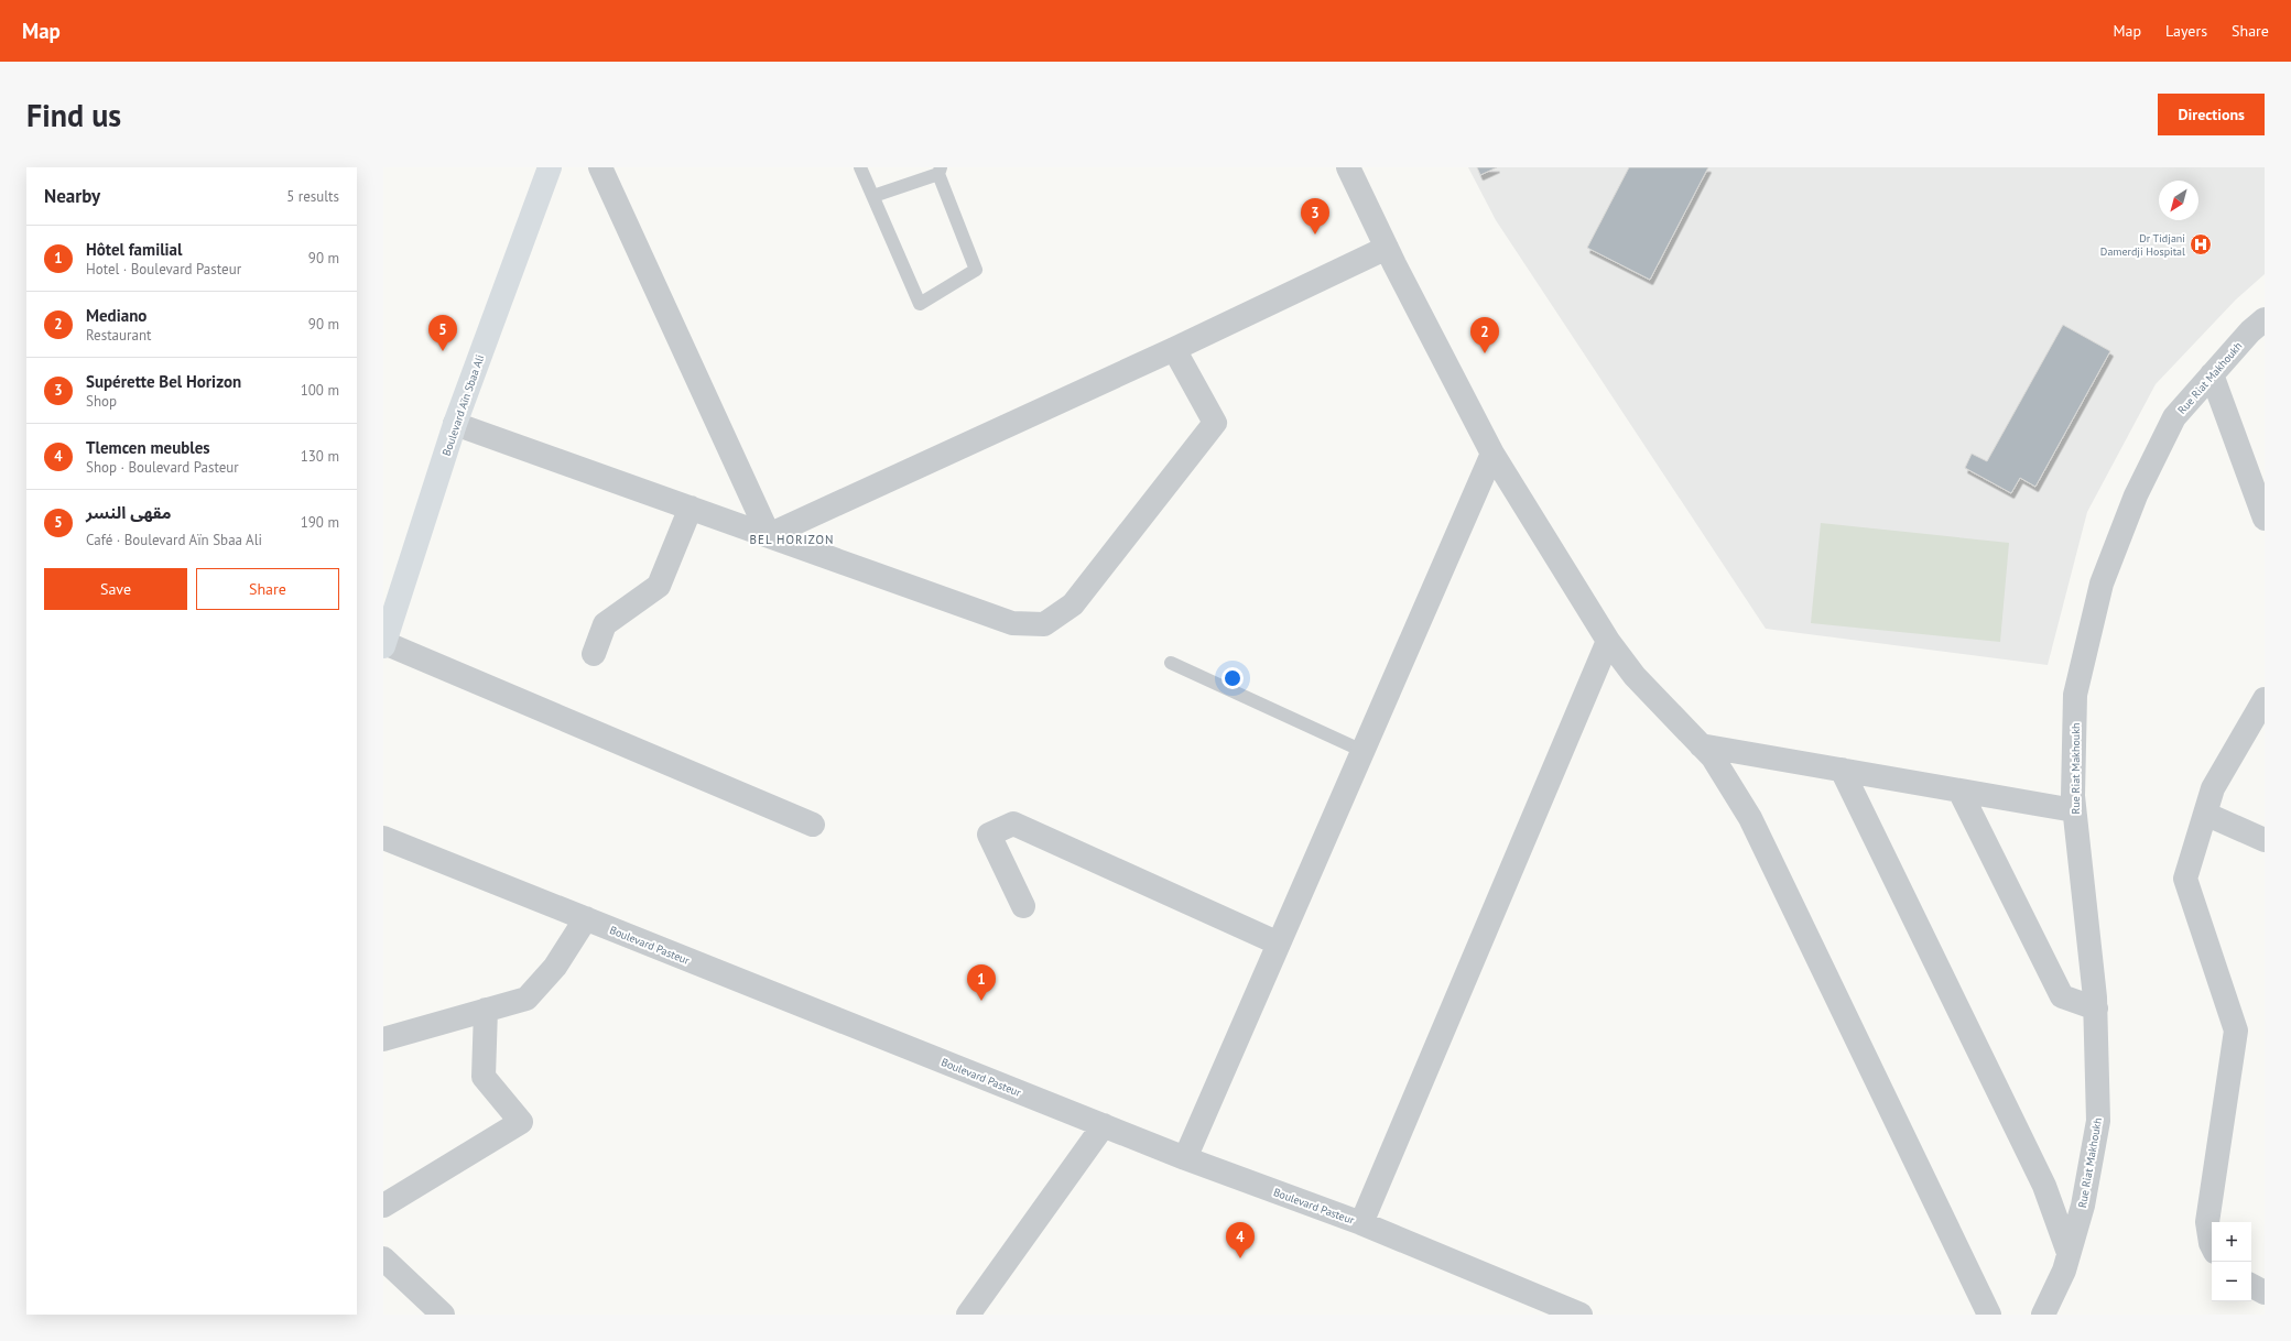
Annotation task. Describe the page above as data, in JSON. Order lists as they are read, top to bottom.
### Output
{
  "streets": {
    "main road": ["Boulevard Aïn Sbaa Ali"],
    "street": ["Rue Riat Makhoukh", "Boulevard Pasteur"]
  },
  "districts": ["BEL HORIZON"],
  "places": {
    "hospital": ["Dr Tidjani Damerdji Hospital"]
  },
  "north": "bottom left",
  "page": {
    "header": "Map",
    "nav": ["Map", "Layers", "Share"],
    "buttons": [
      "Directions",
      ["Save", "Share"]
    ],
    "title": "Find us",
    "heading": ["Nearby", "5 results"],
    "pins": [
      "3",
      "5",
      "2",
      "1",
      "4"
    ],
    "list": [
      {
        "mark": "1",
        "name": "Hôtel familial",
        "note": "Hotel · Boulevard Pasteur",
        "value": "90 m"
      },
      {
        "mark": "2",
        "name": "Mediano",
        "note": "Restaurant",
        "value": "90 m"
      },
      {
        "mark": "3",
        "name": "Supérette Bel Horizon",
        "note": "Shop",
        "value": "100 m"
      },
      {
        "mark": "4",
        "name": "Tlemcen meubles",
        "note": "Shop · Boulevard Pasteur",
        "value": "130 m"
      },
      {
        "mark": "5",
        "name": "مقهى النسر",
        "note": "Café · Boulevard Aïn Sbaa Ali",
        "value": "190 m"
      }
    ],
    "map_buttons": ["+", "−"]
  }
}
